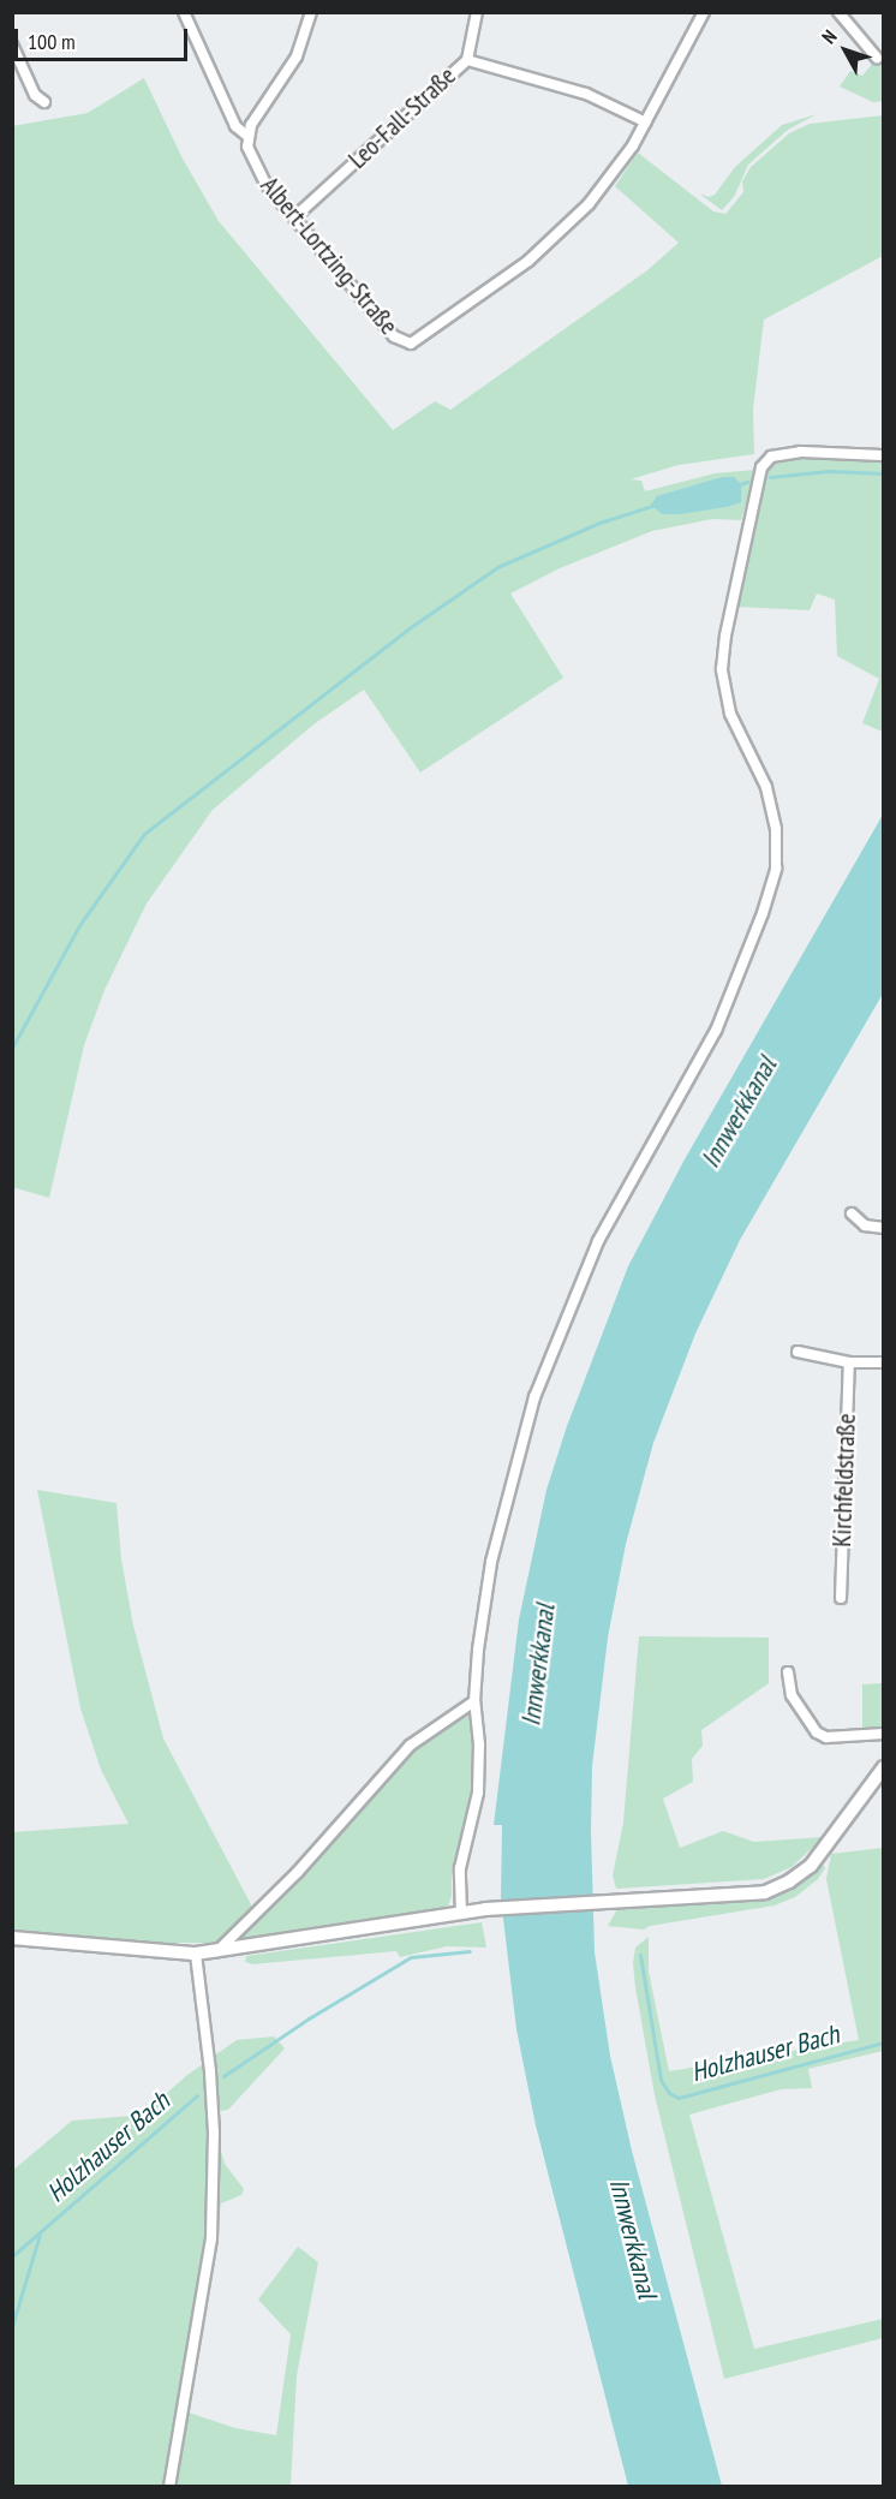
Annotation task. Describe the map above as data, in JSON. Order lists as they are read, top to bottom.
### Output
{
  "streets": {
    "street": ["Leo-Fall-Straße", "Albert-Lortzing-Straße", "Kirchfeldstraße"]
  },
  "crossings": [
    ["Leo-Fall-Straße", "Albert-Lortzing-Straße"]
  ],
  "water": ["Innwerkkanal", "Holzhauser Bach"],
  "scale_bar": "100 m",
  "north": "top left"
}
